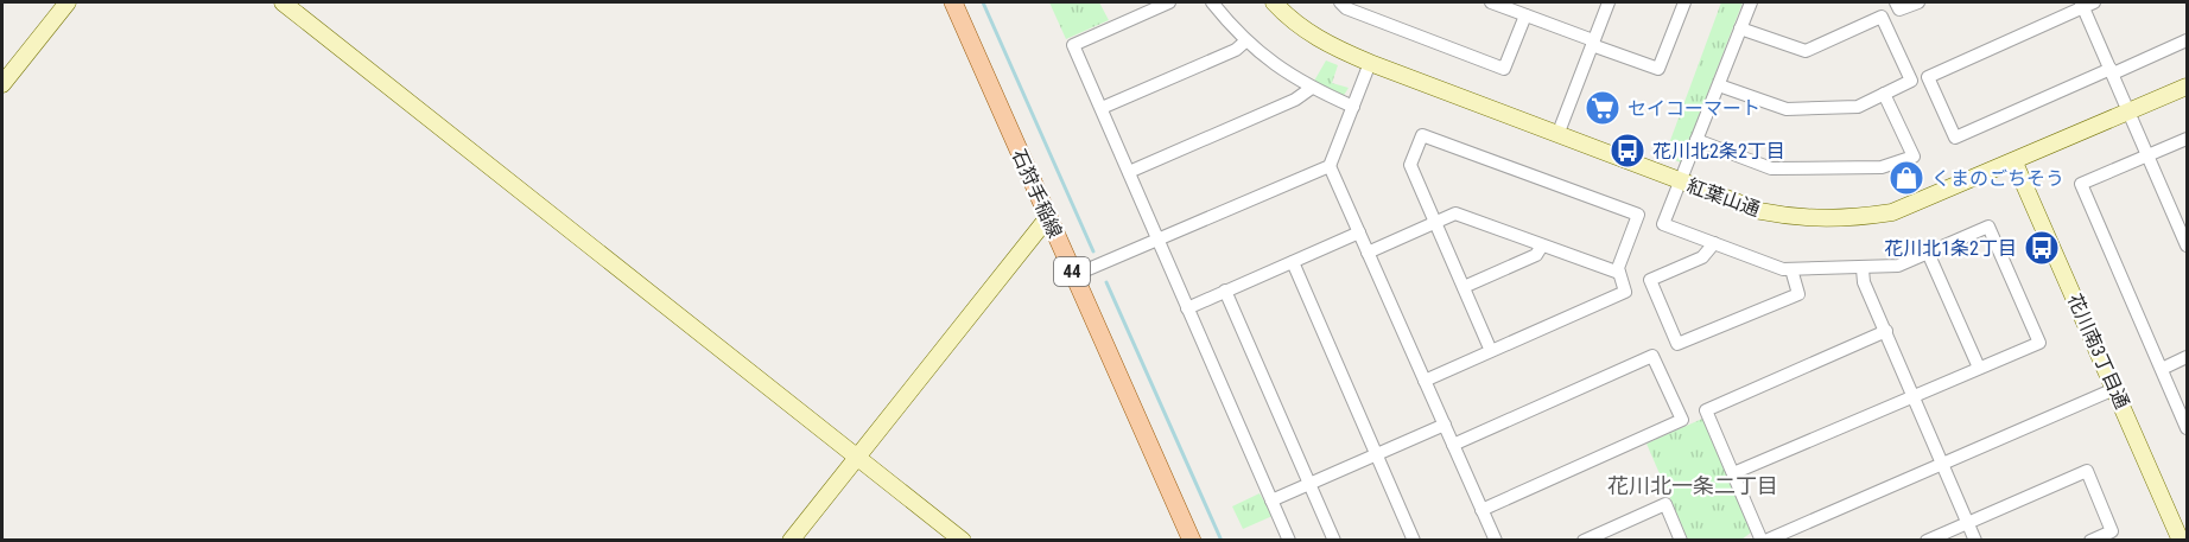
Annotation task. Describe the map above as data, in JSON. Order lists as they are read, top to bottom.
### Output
{
  "streets": {
    "main road": ["石狩手稲線", "44"],
    "street": ["紅葉山通", "花川南3丁目通"]
  },
  "crossings": [
    ["紅葉山通", "花川南3丁目通"]
  ],
  "districts": ["花川北一条二丁目"],
  "places": {
    "supermarket": ["セイコーマート"],
    "bus stop": ["花川北2条2丁目", "花川北1条2丁目"],
    "shop": ["くまのごちそう"]
  }
}
